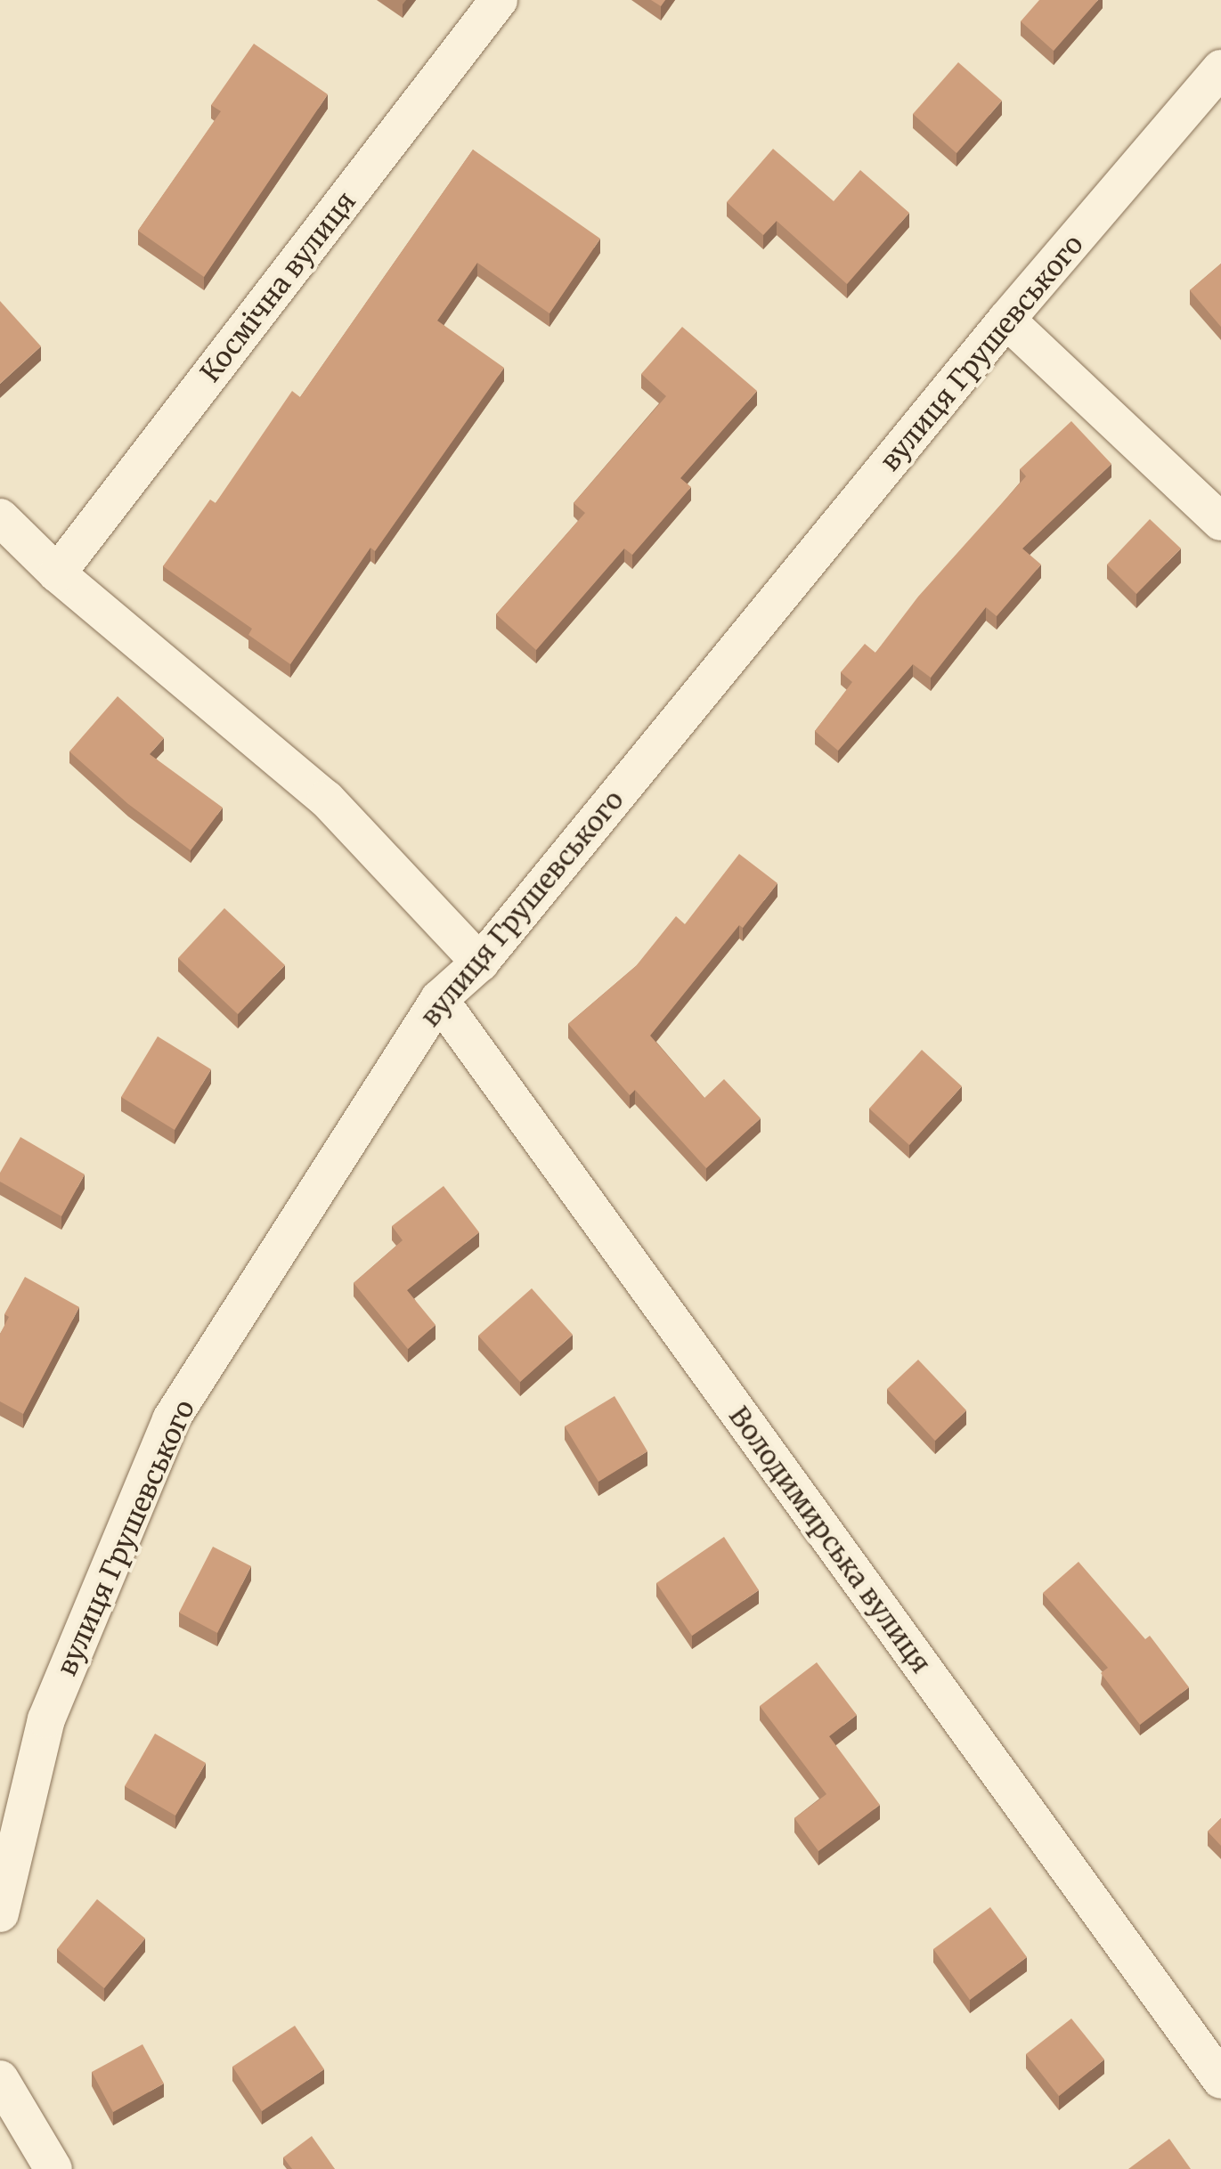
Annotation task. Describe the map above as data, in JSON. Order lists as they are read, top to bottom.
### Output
{
  "streets": {
    "street": ["Космічна вулиця", "вулиця Грушевського", "Володимирська вулиця"]
  },
  "crossings": [
    ["вулиця Грушевського", "Володимирська вулиця"]
  ]
}
